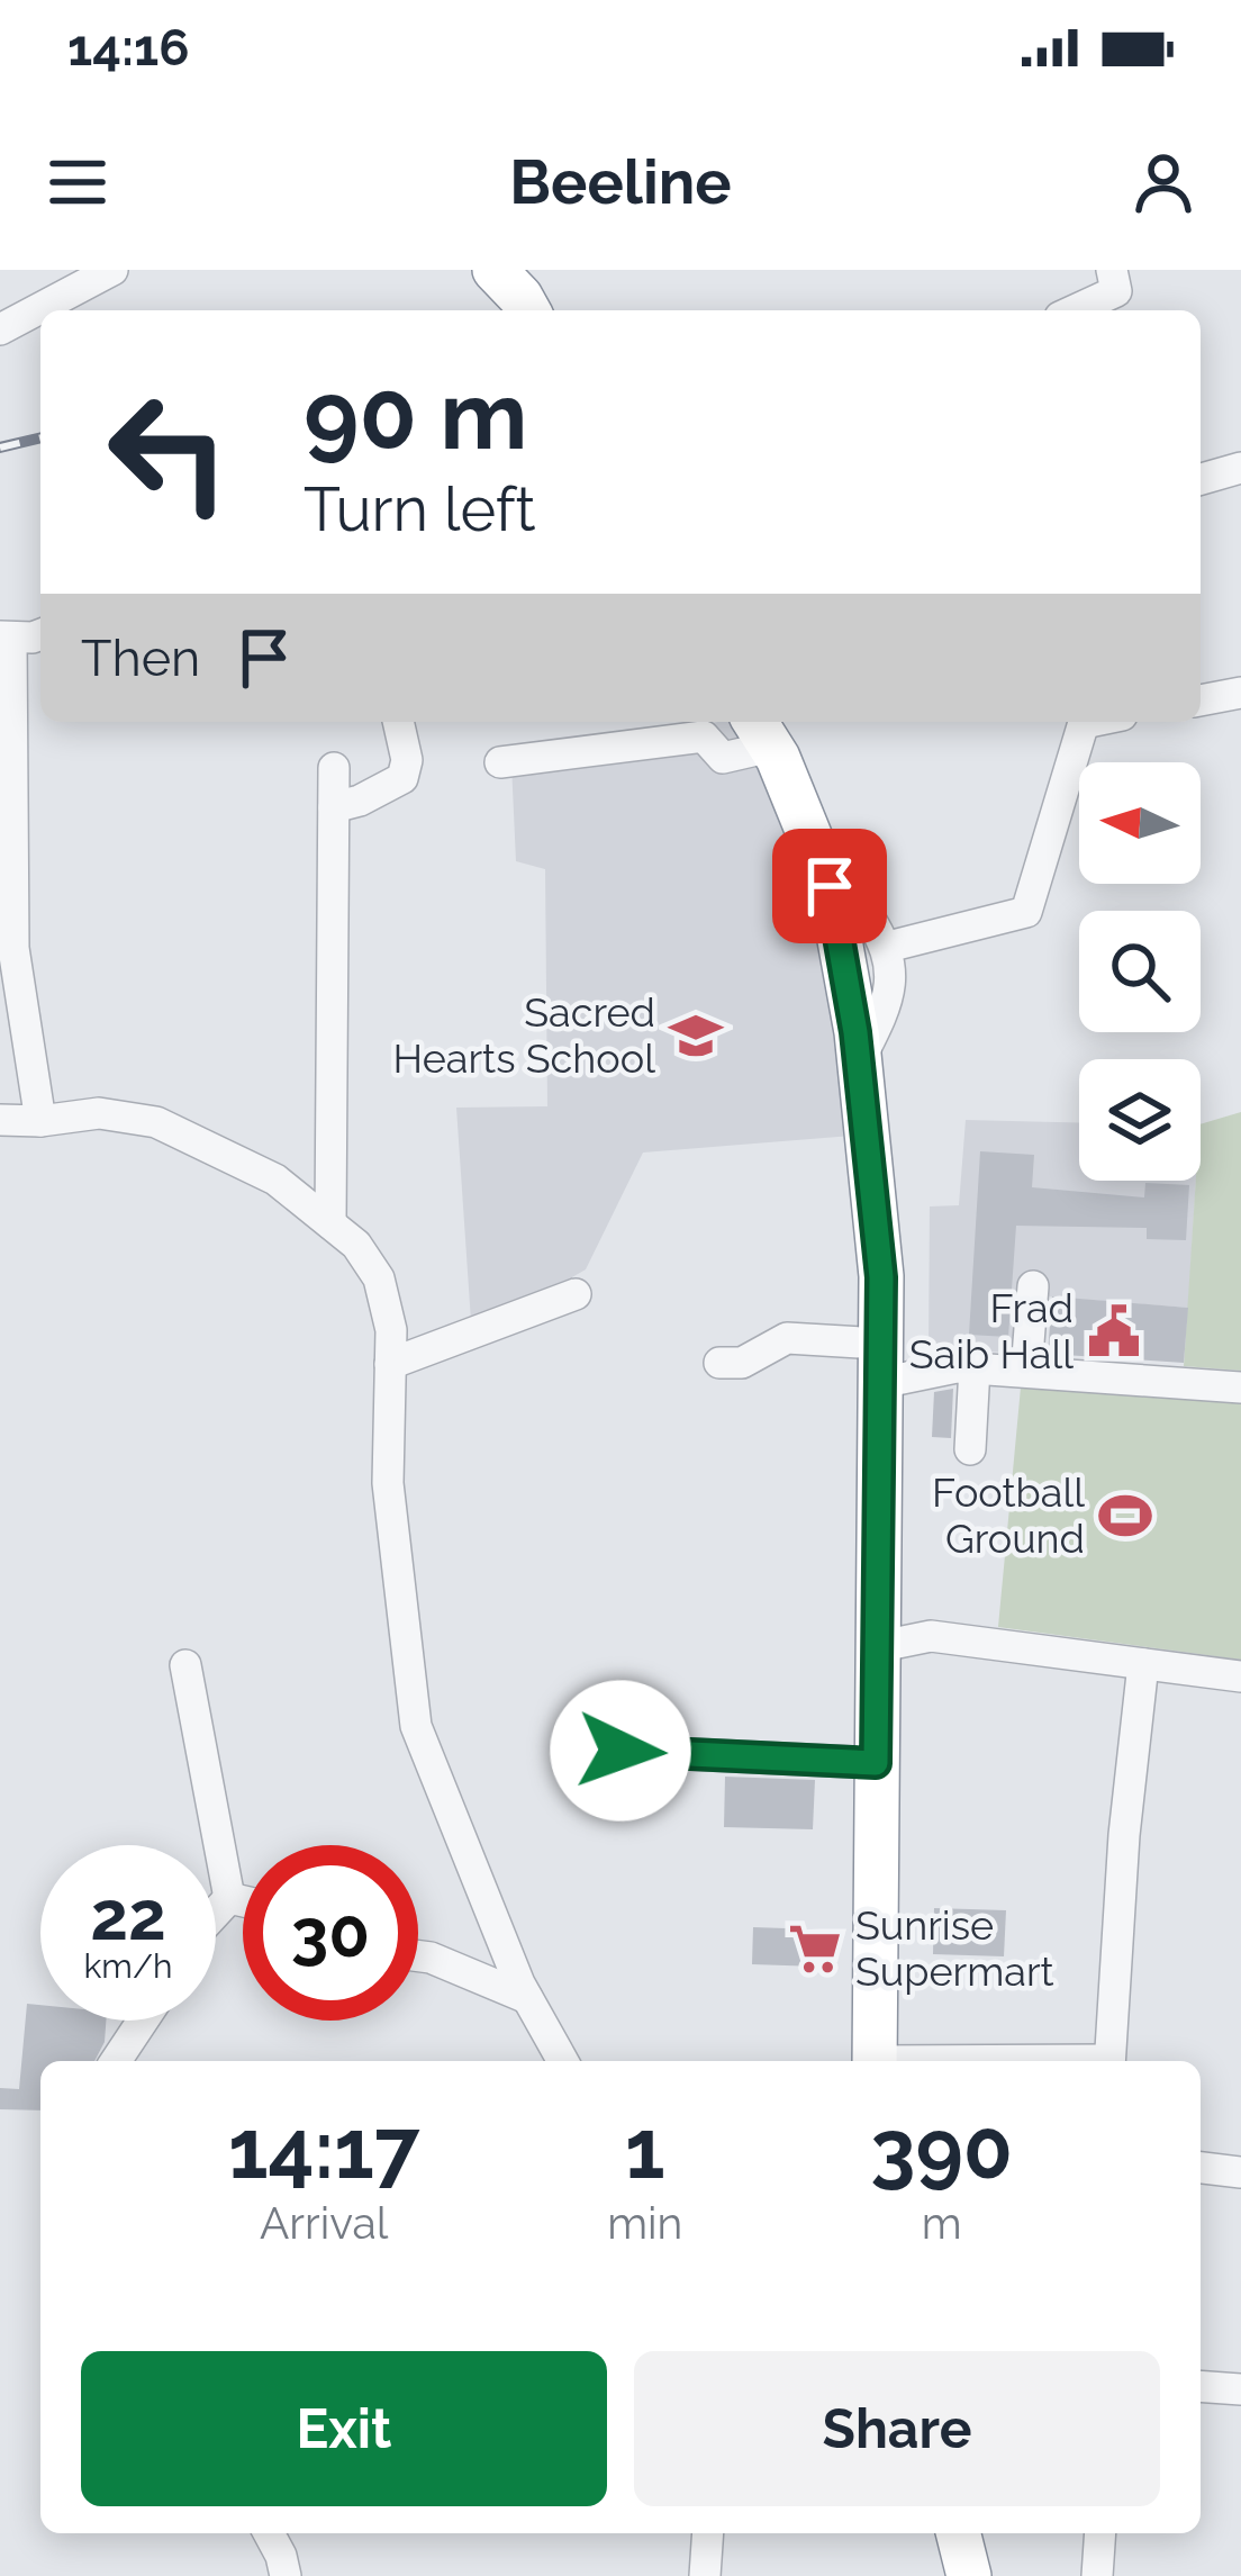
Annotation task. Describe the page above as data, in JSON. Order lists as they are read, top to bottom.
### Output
{
  "places": {
    "school or university": ["Sacred Hearts School"],
    "public building": ["Frad Saib Hall"],
    "sports": ["Football Ground"],
    "supermarket": ["Sunrise Supermart"]
  },
  "north": "left",
  "page": {
    "status": "14:16",
    "header": "Beeline",
    "turn": ["90 m", "Turn left"],
    "then": "Then",
    "speed": "22 km/h",
    "limit": "30",
    "eta": [
      "14:17",
      "Arrival",
      "1",
      "min",
      "390",
      "m"
    ],
    "buttons": ["Exit", "Share"]
  }
}
